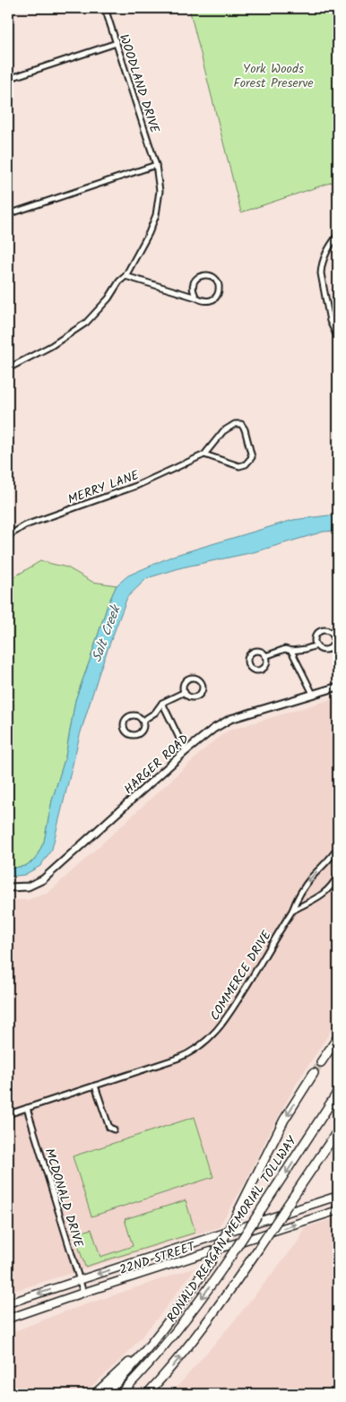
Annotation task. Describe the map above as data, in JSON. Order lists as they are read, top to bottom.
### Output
{
  "streets": {
    "highway": ["RONALD REAGAN MEMORIAL TOLLWAY"],
    "main road": ["22ND STREET"],
    "street": [
      "WOODLAND DRIVE",
      "MERRY LANE",
      "HARGER ROAD",
      "COMMERCE DRIVE",
      "MCDONALD DRIVE"
    ]
  },
  "crossings": [
    ["COMMERCE DRIVE", "MCDONALD DRIVE"],
    ["MCDONALD DRIVE", "22ND STREET"]
  ],
  "water": ["Salt Creek"],
  "parks": ["York Woods Forest Preserve"]
}
